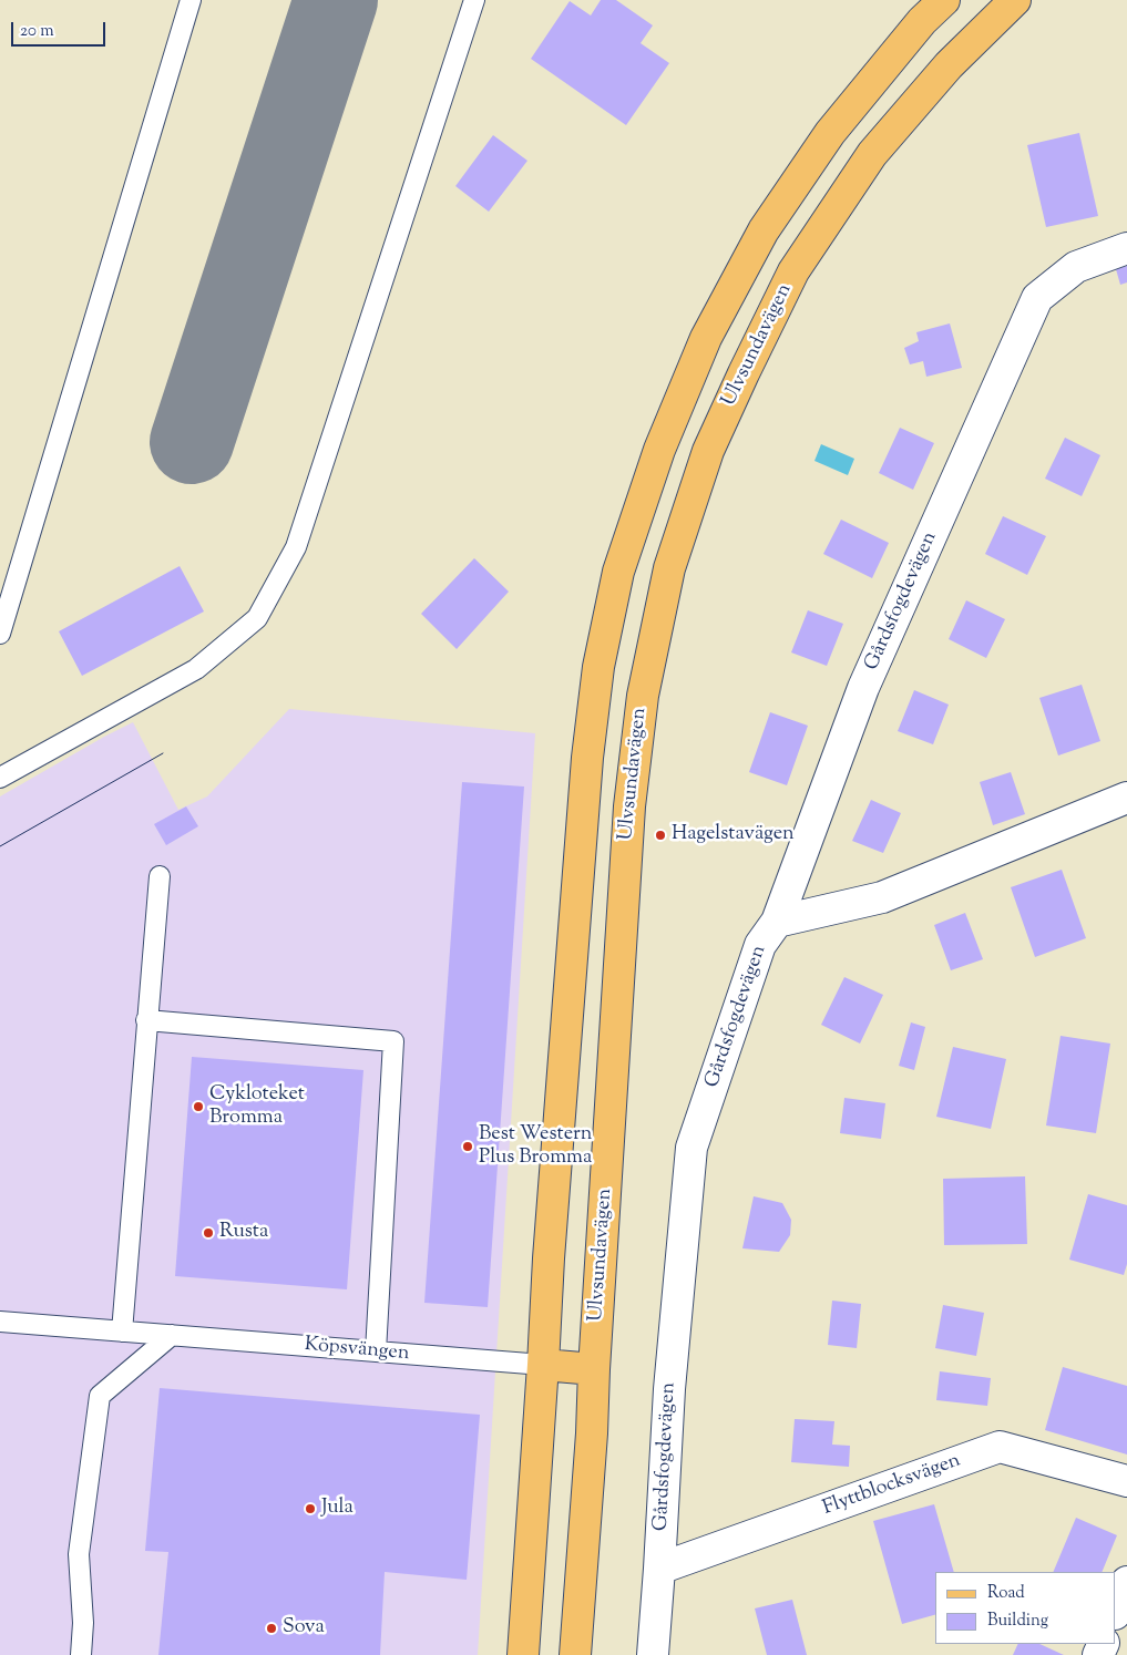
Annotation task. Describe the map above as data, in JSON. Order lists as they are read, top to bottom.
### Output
{
  "streets": {
    "main road": ["Ulvsundavägen"],
    "street": ["Gårdsfogdevägen", "Flyttblocksvägen"],
    "lane": ["Köpsvängen"]
  },
  "crossings": [
    ["Gårdsfogdevägen", "Flyttblocksvägen"]
  ],
  "places": [
    "Hagelstavägen",
    "Cykloteket Bromma",
    "Best Western Plus Bromma",
    "Rusta",
    "Jula",
    "Sova"
  ],
  "legend": ["Road", "Building"],
  "scale_bar": "20 m"
}
